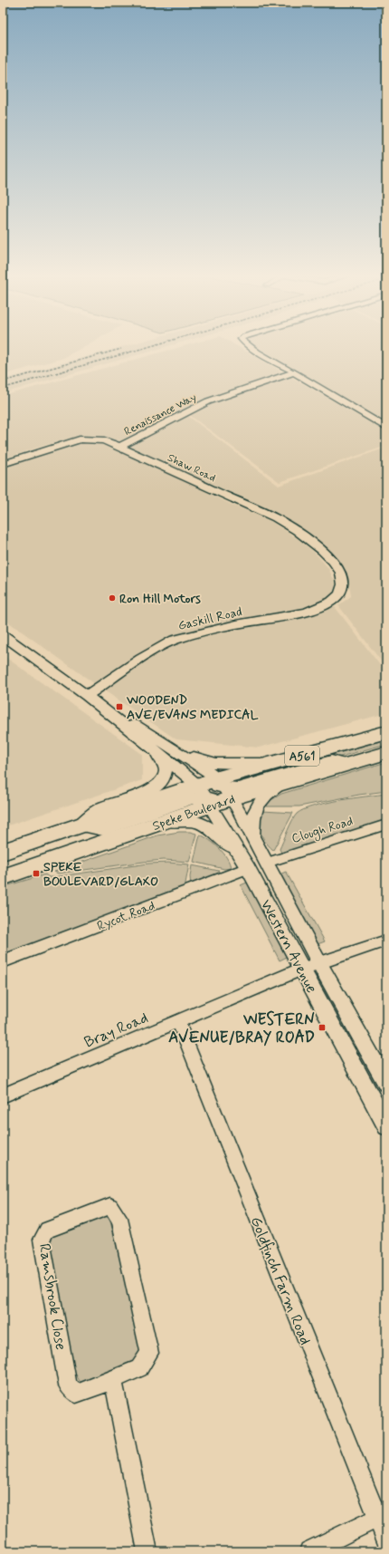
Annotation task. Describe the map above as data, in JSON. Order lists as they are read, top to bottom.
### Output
{
  "streets": {
    "highway": ["A561", "Speke Boulevard"],
    "street": [
      "Renaissance Way",
      "Shaw Road",
      "Gaskill Road",
      "Clough Road",
      "Rycot Road",
      "Western Avenue",
      "Bray Road",
      "Goldfinch Farm Road",
      "Ramsbrook Close"
    ]
  },
  "crossings": [
    ["Renaissance Way", "Shaw Road"],
    ["Shaw Road", "Gaskill Road"],
    ["A561", "Speke Boulevard"],
    ["A561", "Western Avenue"],
    ["Speke Boulevard", "Western Avenue"],
    ["Clough Road", "Western Avenue"],
    ["Rycot Road", "Western Avenue"],
    ["Western Avenue", "Bray Road"],
    ["Bray Road", "Goldfinch Farm Road"]
  ],
  "places": {
    "other": ["Ron Hill Motors"],
    "transit": ["WOODEND AVE/EVANS MEDICAL", "SPEKE BOULEVARD/GLAXO", "WESTERN AVENUE/BRAY ROAD"]
  }
}
